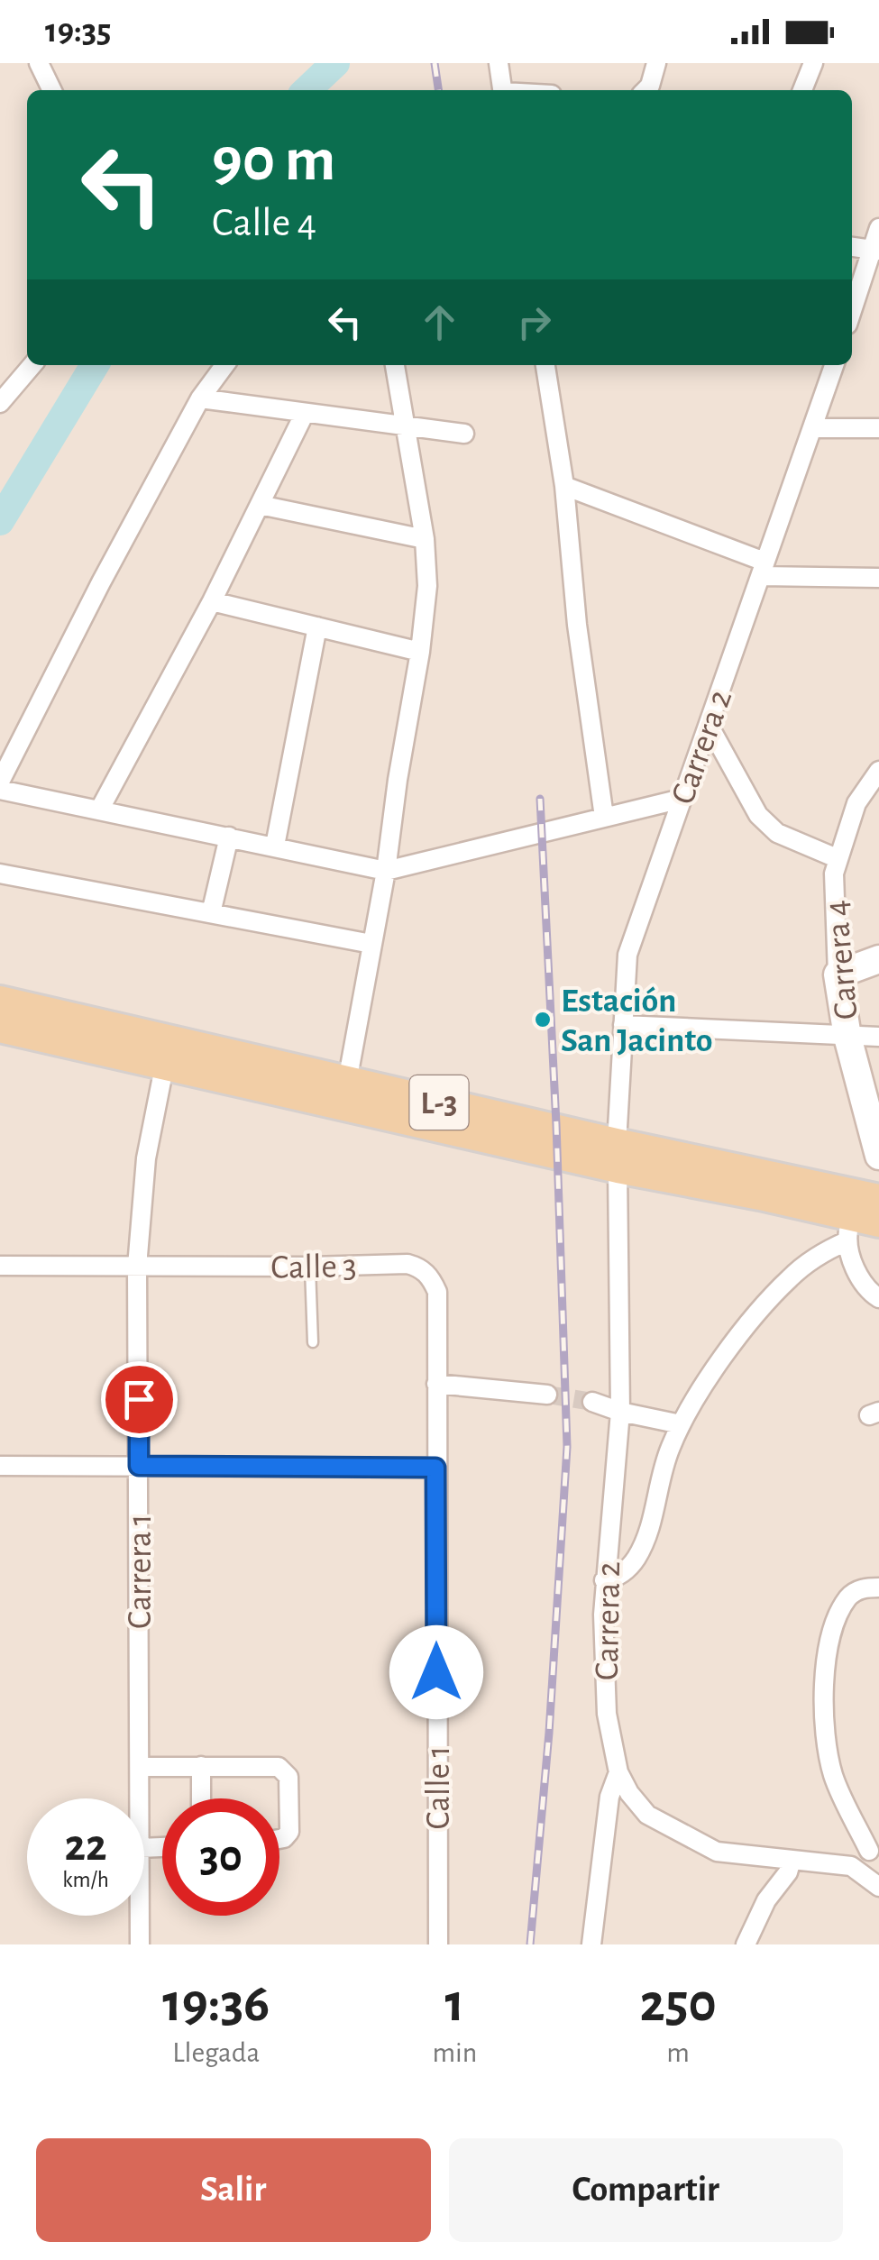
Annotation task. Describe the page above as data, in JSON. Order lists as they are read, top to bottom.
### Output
{
  "streets": {
    "main road": ["L-3"],
    "street": [
      "Carrera 2",
      "Carrera 4",
      "Calle 3",
      "Carrera 1",
      "Calle 1"
    ]
  },
  "crossings": [
    ["Carrera 2", "L-3"],
    ["L-3", "Carrera 1"],
    ["Calle 3", "Carrera 1"],
    ["Calle 3", "Calle 1"]
  ],
  "places": ["Estación San Jacinto"],
  "page": {
    "status": "19:35",
    "turn": ["90 m", "Calle 4"],
    "speed": "22 km/h",
    "limit": "30",
    "eta": [
      "19:36",
      "Llegada",
      "1",
      "min",
      "250",
      "m"
    ],
    "buttons": ["Salir", "Compartir"]
  }
}
